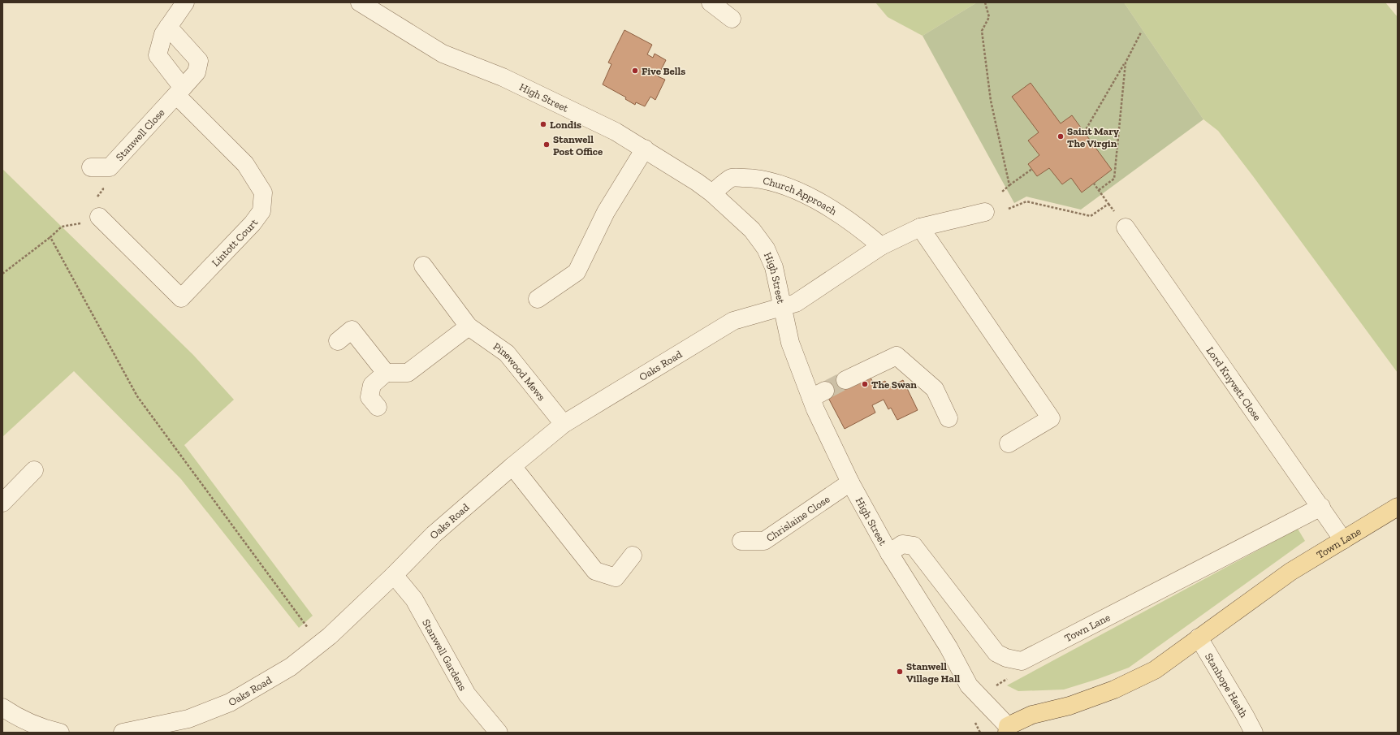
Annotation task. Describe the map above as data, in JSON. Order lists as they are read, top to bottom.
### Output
{
  "streets": {
    "main road": ["Town Lane"],
    "street": [
      "High Street",
      "Stanwell Close",
      "Church Approach",
      "Lintott Court",
      "Oaks Road",
      "Pinewood Mews",
      "Lord Knyvett Close",
      "Chrislaine Close",
      "Stanwell Gardens",
      "Stanhope Heath"
    ]
  },
  "crossings": [
    ["High Street", "Church Approach"],
    ["High Street", "Oaks Road"],
    ["High Street", "Chrislaine Close"],
    ["High Street", "Town Lane"],
    ["Stanwell Close", "Lintott Court"],
    ["Oaks Road", "Pinewood Mews"],
    ["Oaks Road", "Stanwell Gardens"],
    ["Lord Knyvett Close", "Town Lane"],
    ["Town Lane", "Stanhope Heath"]
  ],
  "places": [
    "Five Bells",
    "Londis",
    "Saint Mary The Virgin",
    "Stanwell Post Office",
    "The Swan",
    "Stanwell Village Hall"
  ]
}
